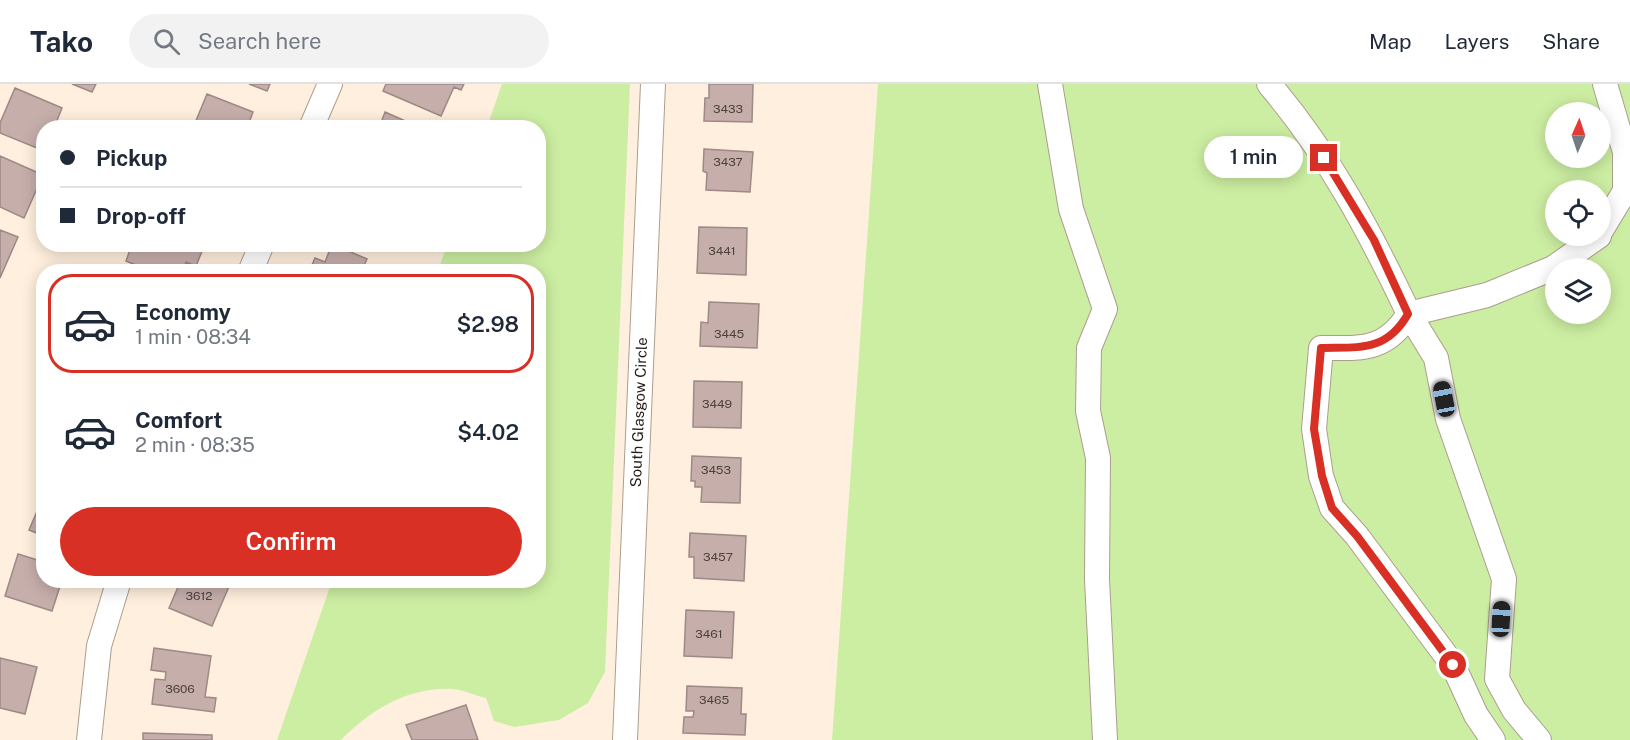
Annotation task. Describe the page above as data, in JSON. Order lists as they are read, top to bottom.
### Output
{
  "streets": {
    "street": ["South Glasgow Circle"]
  },
  "house_numbers": [
    "3433",
    "3437",
    "3441",
    "3445",
    "3449",
    "3453",
    "3457",
    "3612",
    "3461",
    "3606",
    "3465"
  ],
  "north": "top",
  "page": {
    "header": "Tako",
    "search": "Search here",
    "nav": ["Map", "Layers", "Share"],
    "banner": ["Pickup", "Drop-off"],
    "bubble": "1 min",
    "list": [
      {
        "name": "Economy",
        "note": "1 min · 08:34",
        "value": "$2.98"
      },
      {
        "name": "Comfort",
        "note": "2 min · 08:35",
        "value": "$4.02"
      }
    ],
    "buttons": "Confirm"
  }
}
